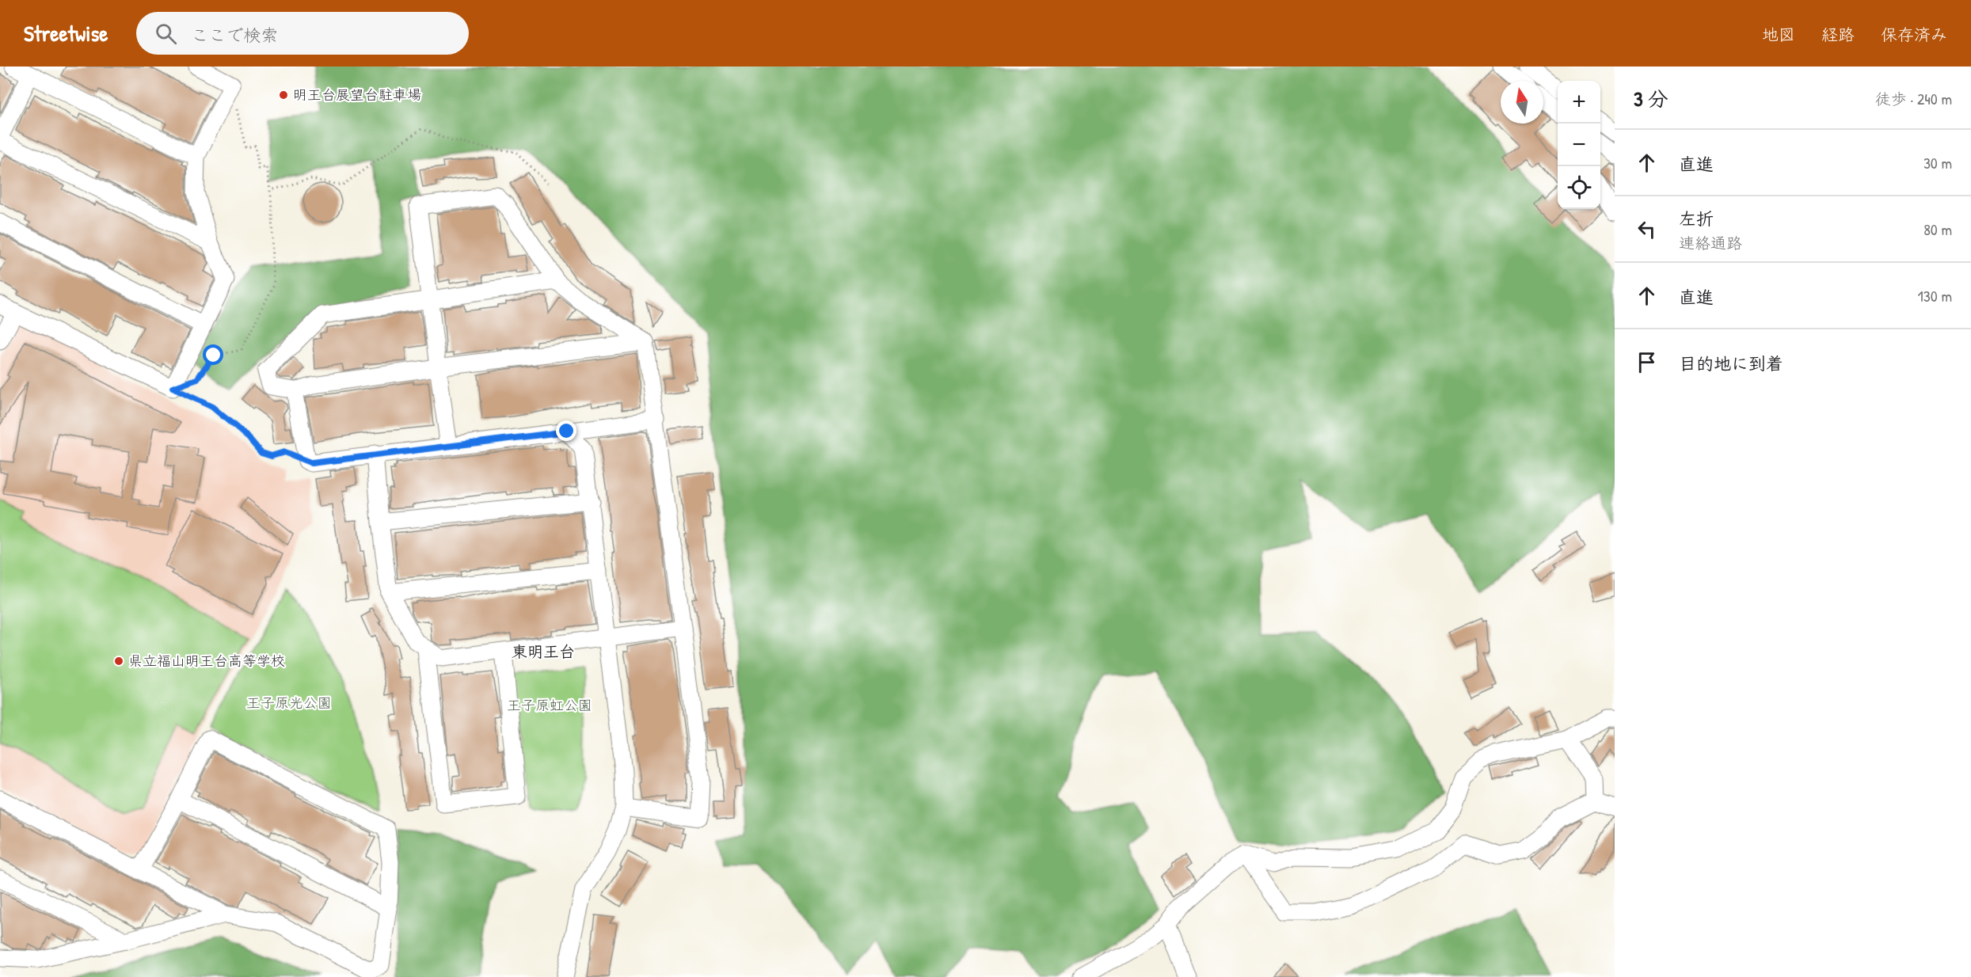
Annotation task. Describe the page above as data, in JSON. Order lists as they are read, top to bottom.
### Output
{
  "districts": ["東明王台"],
  "parks": ["王子原光公園", "王子原虹公園"],
  "places": ["明王台展望台駐車場", "県立福山明王台高等学校"],
  "north": "top",
  "page": {
    "header": "Streetwise",
    "search": "ここで検索",
    "nav": ["地図", "経路", "保存済み"],
    "heading": ["3 分", "徒歩 · 240 m"],
    "map_buttons": ["+", "−"],
    "list": [
      ["直進", "30 m"],
      ["左折", "連絡通路", "80 m"],
      ["直進", "130 m"],
      "目的地に到着"
    ]
  }
}
